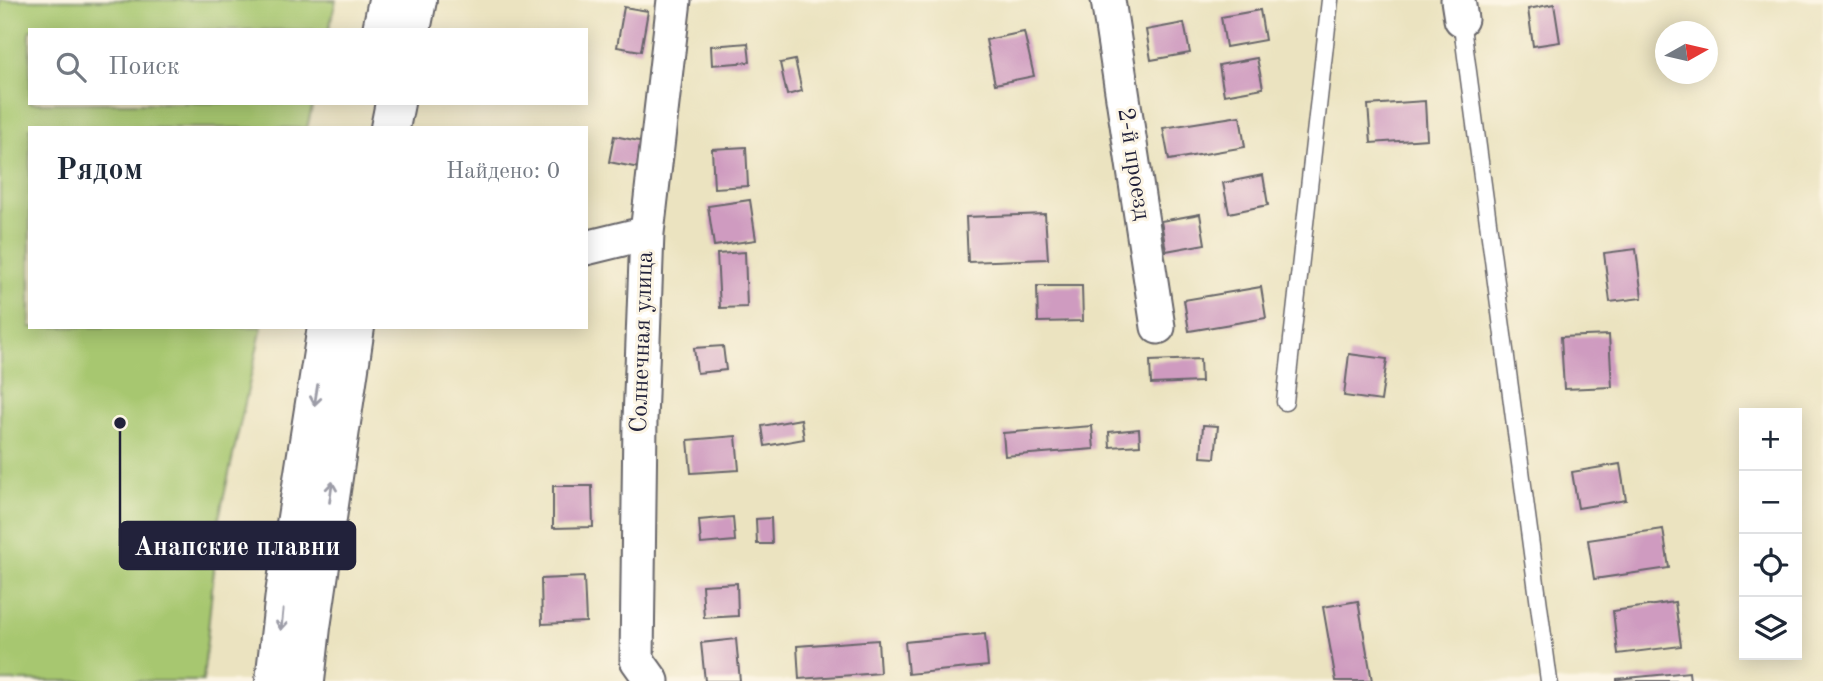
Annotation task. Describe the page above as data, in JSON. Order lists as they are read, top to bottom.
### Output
{
  "streets": {
    "street": ["2-й проезд", "Солнечная улица"]
  },
  "places": ["Анапские плавни"],
  "north": "right",
  "page": {
    "search": "Поиск",
    "heading": ["Рядом", "Найдено: 0"],
    "map_buttons": ["+", "−"]
  }
}
